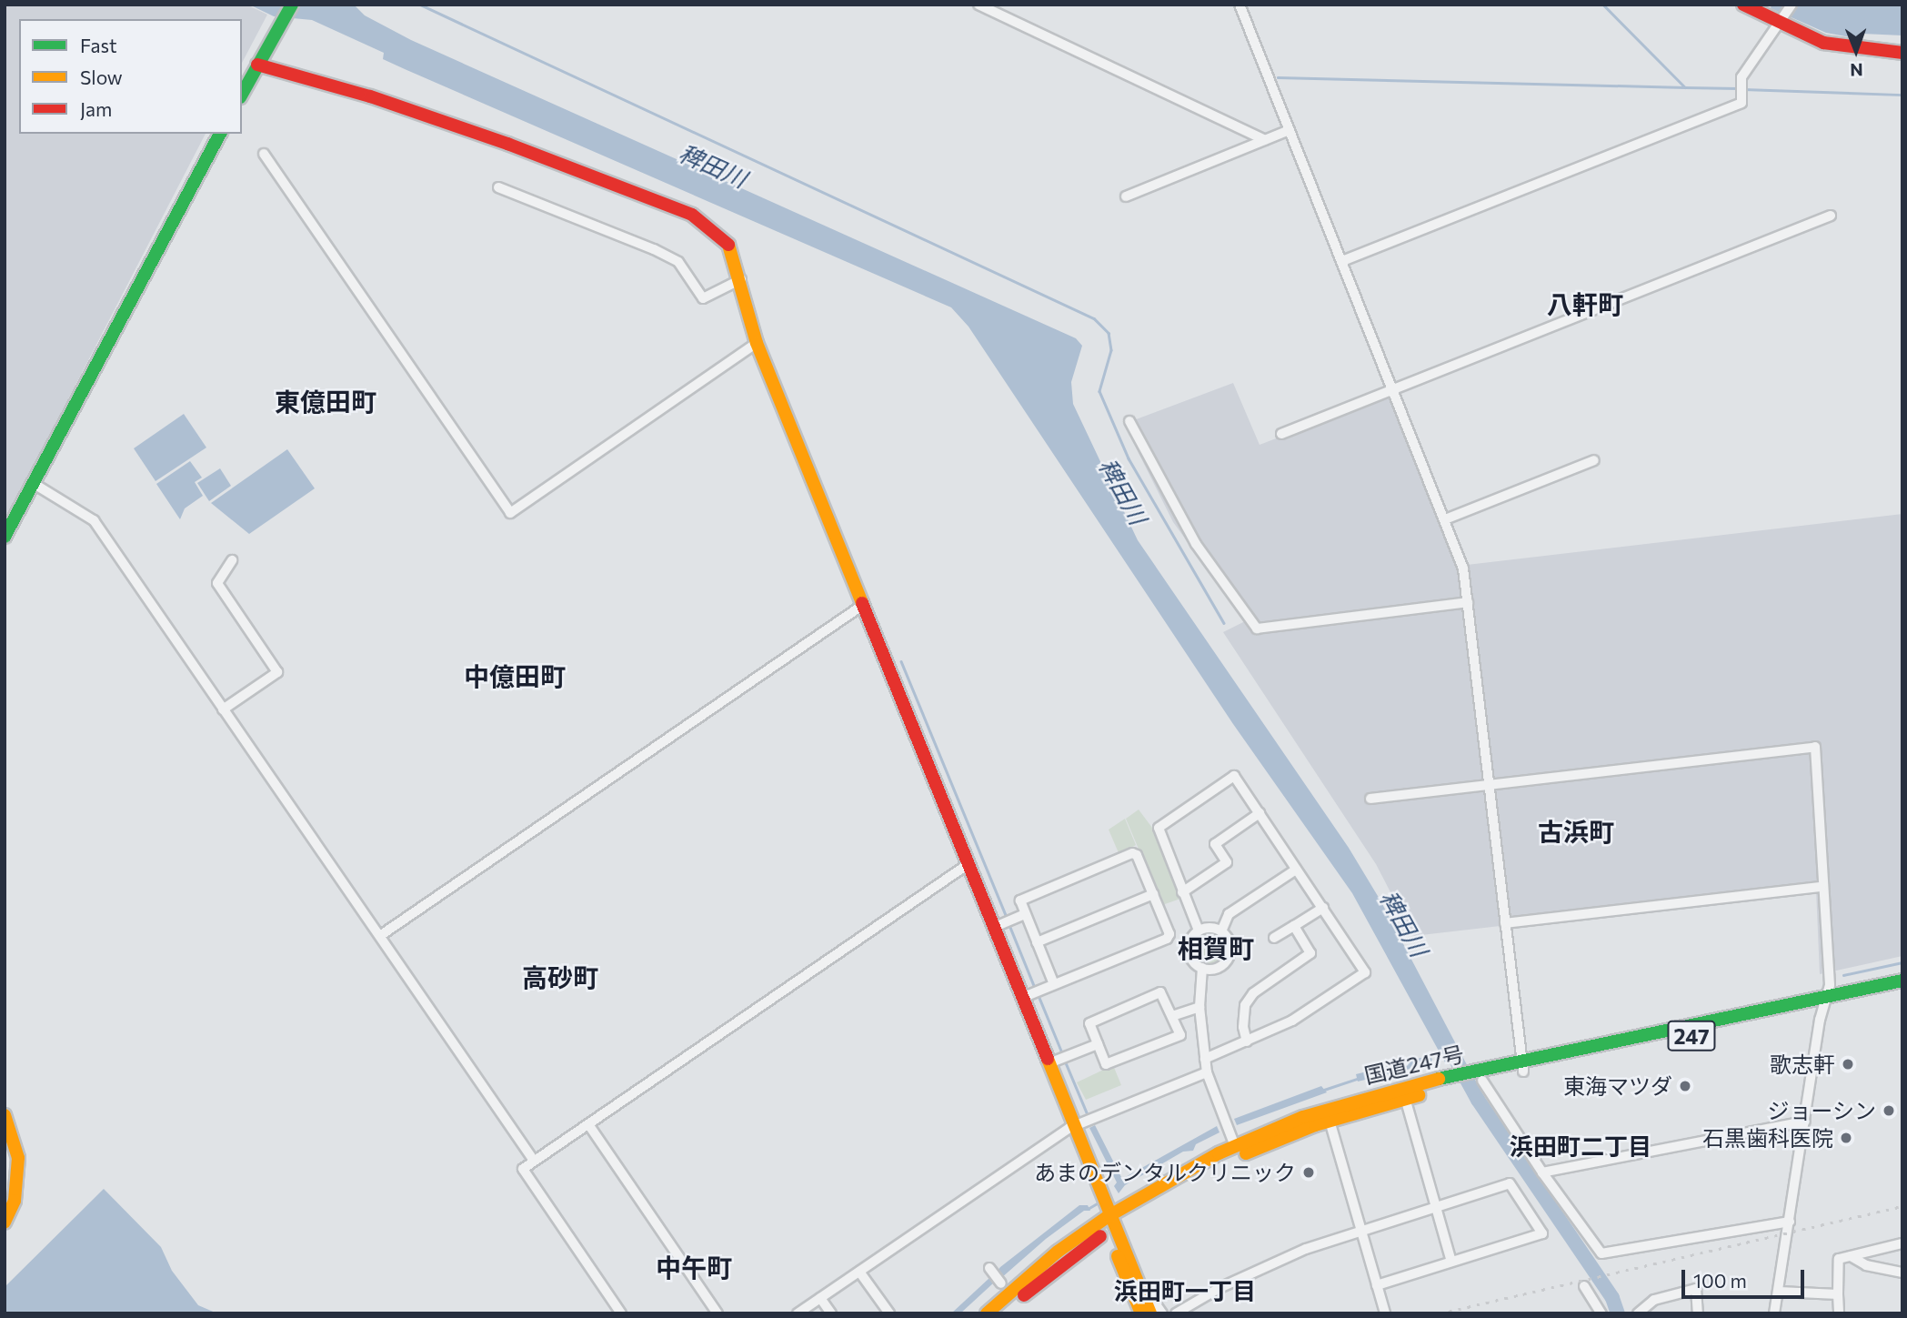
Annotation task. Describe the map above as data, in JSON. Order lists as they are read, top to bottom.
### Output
{
  "streets": {
    "main road": ["247", "国道247号"]
  },
  "districts": [
    "八軒町",
    "東億田町",
    "中億田町",
    "古浜町",
    "相賀町",
    "高砂町",
    "浜田町二丁目",
    "中午町",
    "浜田町一丁目"
  ],
  "water": ["稗田川"],
  "places": [
    "歌志軒",
    "東海マツダ",
    "ジョーシン",
    "石黒歯科医院",
    "あまのデンタルクリニック"
  ],
  "legend": ["Fast", "Slow", "Jam"],
  "scale_bar": "100 m",
  "north": "bottom"
}
